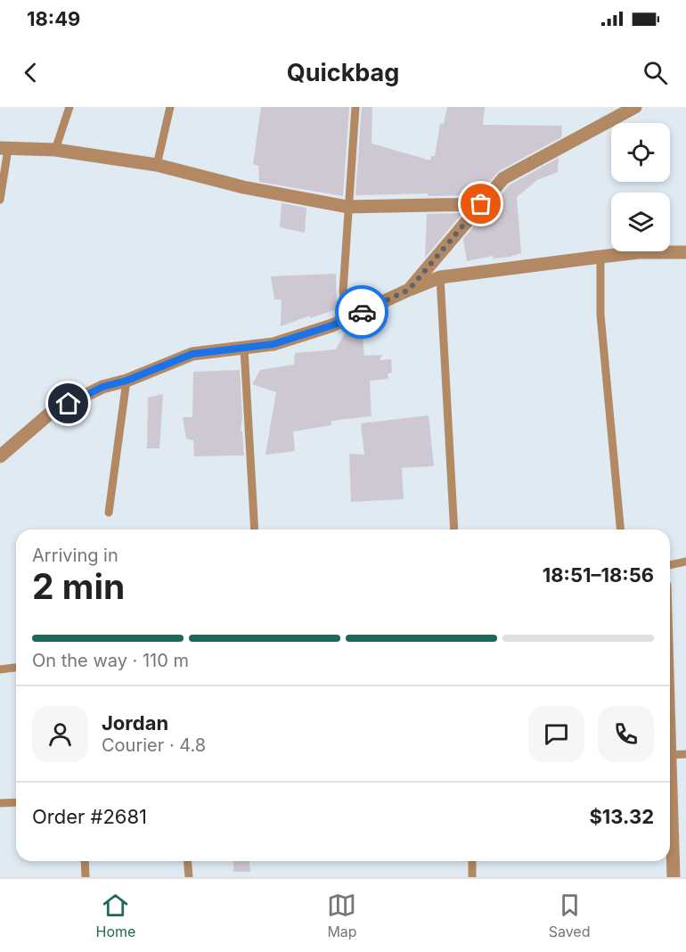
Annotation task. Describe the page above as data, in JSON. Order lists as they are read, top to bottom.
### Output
{
  "page": {
    "status": "18:49",
    "header": "Quickbag",
    "heading": ["2 min", "Arriving in", "18:51–18:56"],
    "panel": [
      "Jordan",
      "Courier · 4.8",
      "Order #2681",
      "$13.32"
    ],
    "bar": "On the way · 110 m",
    "tabs": ["Home", "Map", "Saved"]
  }
}
